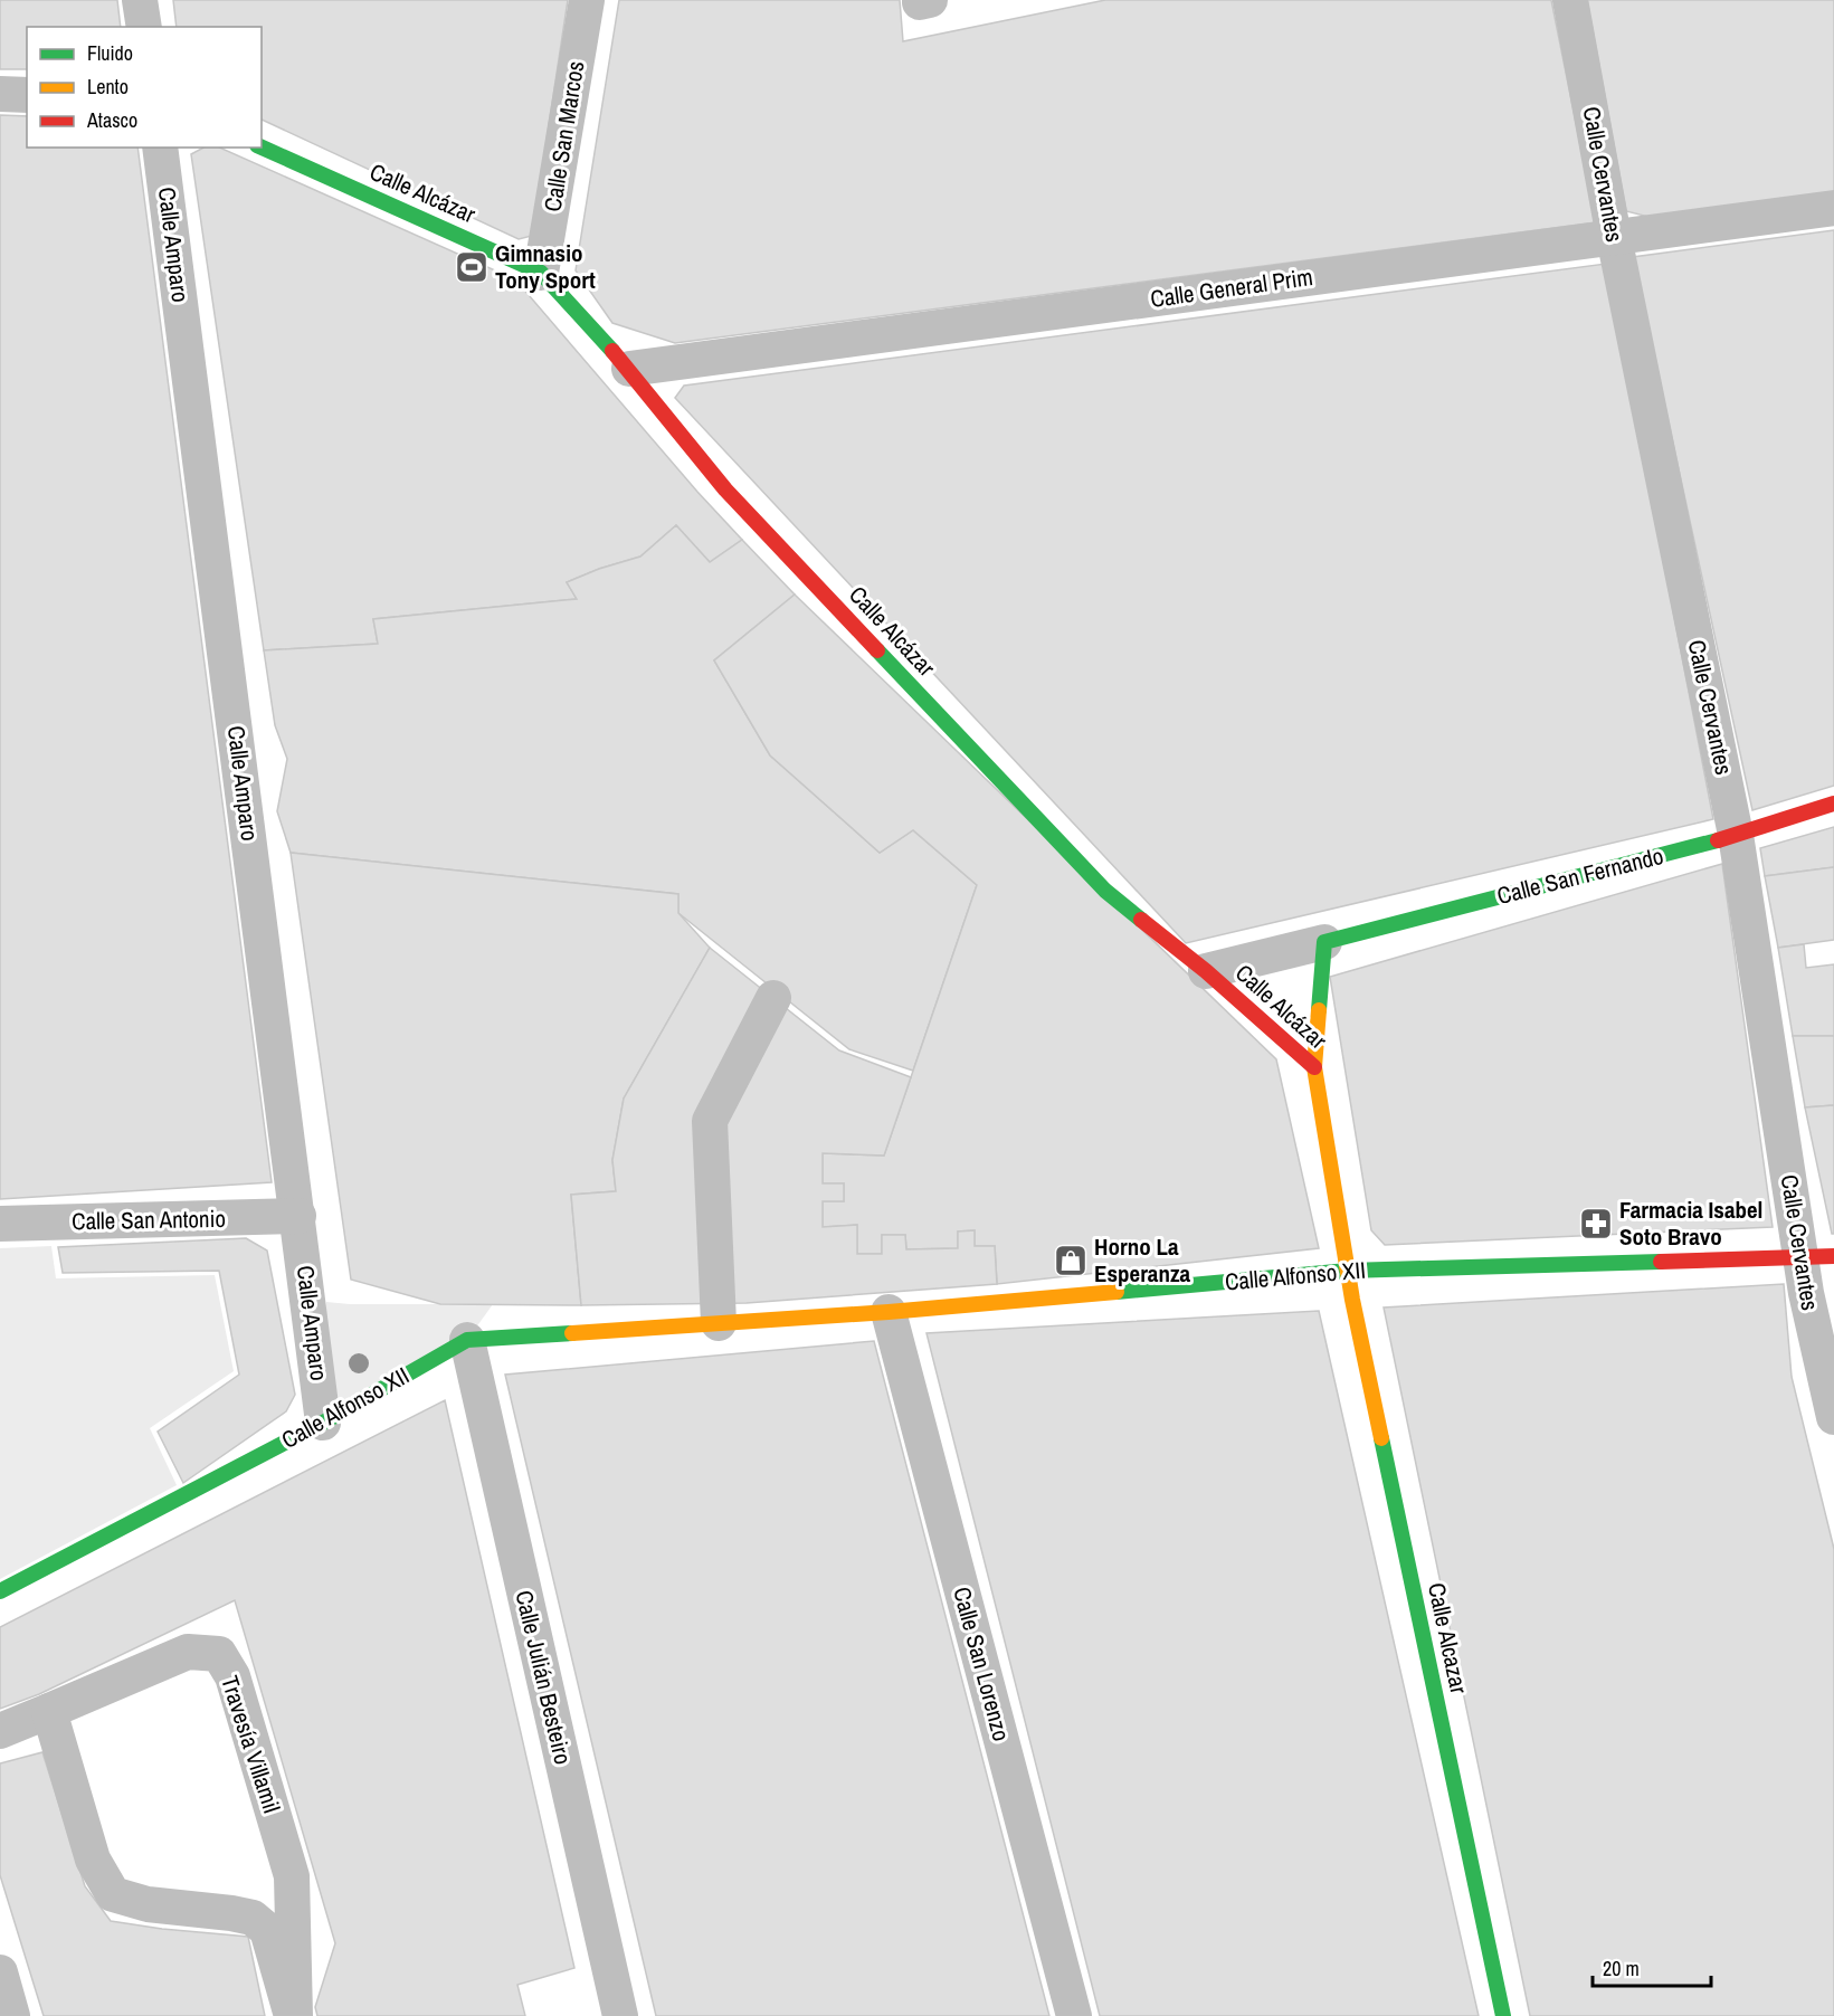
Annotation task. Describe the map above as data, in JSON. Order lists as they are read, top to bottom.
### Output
{
  "streets": {
    "street": [
      "Calle San Marcos",
      "Calle Cervantes",
      "Calle Alcázar",
      "Calle Amparo",
      "Calle General Prim",
      "Calle San Fernando",
      "Calle San Antonio",
      "Calle Alfonso XII",
      "Calle Alcazar",
      "Calle San Lorenzo",
      "Calle Julián Besteiro",
      "Travesía Villamil"
    ]
  },
  "crossings": [
    ["Calle San Marcos", "Calle Alcázar"],
    ["Calle Cervantes", "Calle General Prim"],
    ["Calle Cervantes", "Calle San Fernando"],
    ["Calle Cervantes", "Calle Alfonso XII"],
    ["Calle Alcázar", "Calle General Prim"],
    ["Calle Alcázar", "Calle San Fernando"],
    ["Calle Alcázar", "Calle Alfonso XII"],
    ["Calle Alcázar", "Calle Alcazar"],
    ["Calle Amparo", "Calle San Antonio"],
    ["Calle Amparo", "Calle Alfonso XII"],
    ["Calle Alfonso XII", "Calle Alcazar"],
    ["Calle Alfonso XII", "Calle San Lorenzo"],
    ["Calle Alfonso XII", "Calle Julián Besteiro"]
  ],
  "places": {
    "sports": ["Gimnasio Tony Sport"],
    "pharmacy": ["Farmacia Isabel Soto Bravo"],
    "shop": ["Horno La Esperanza"]
  },
  "legend": ["Fluido", "Lento", "Atasco"],
  "scale_bar": "20 m"
}
